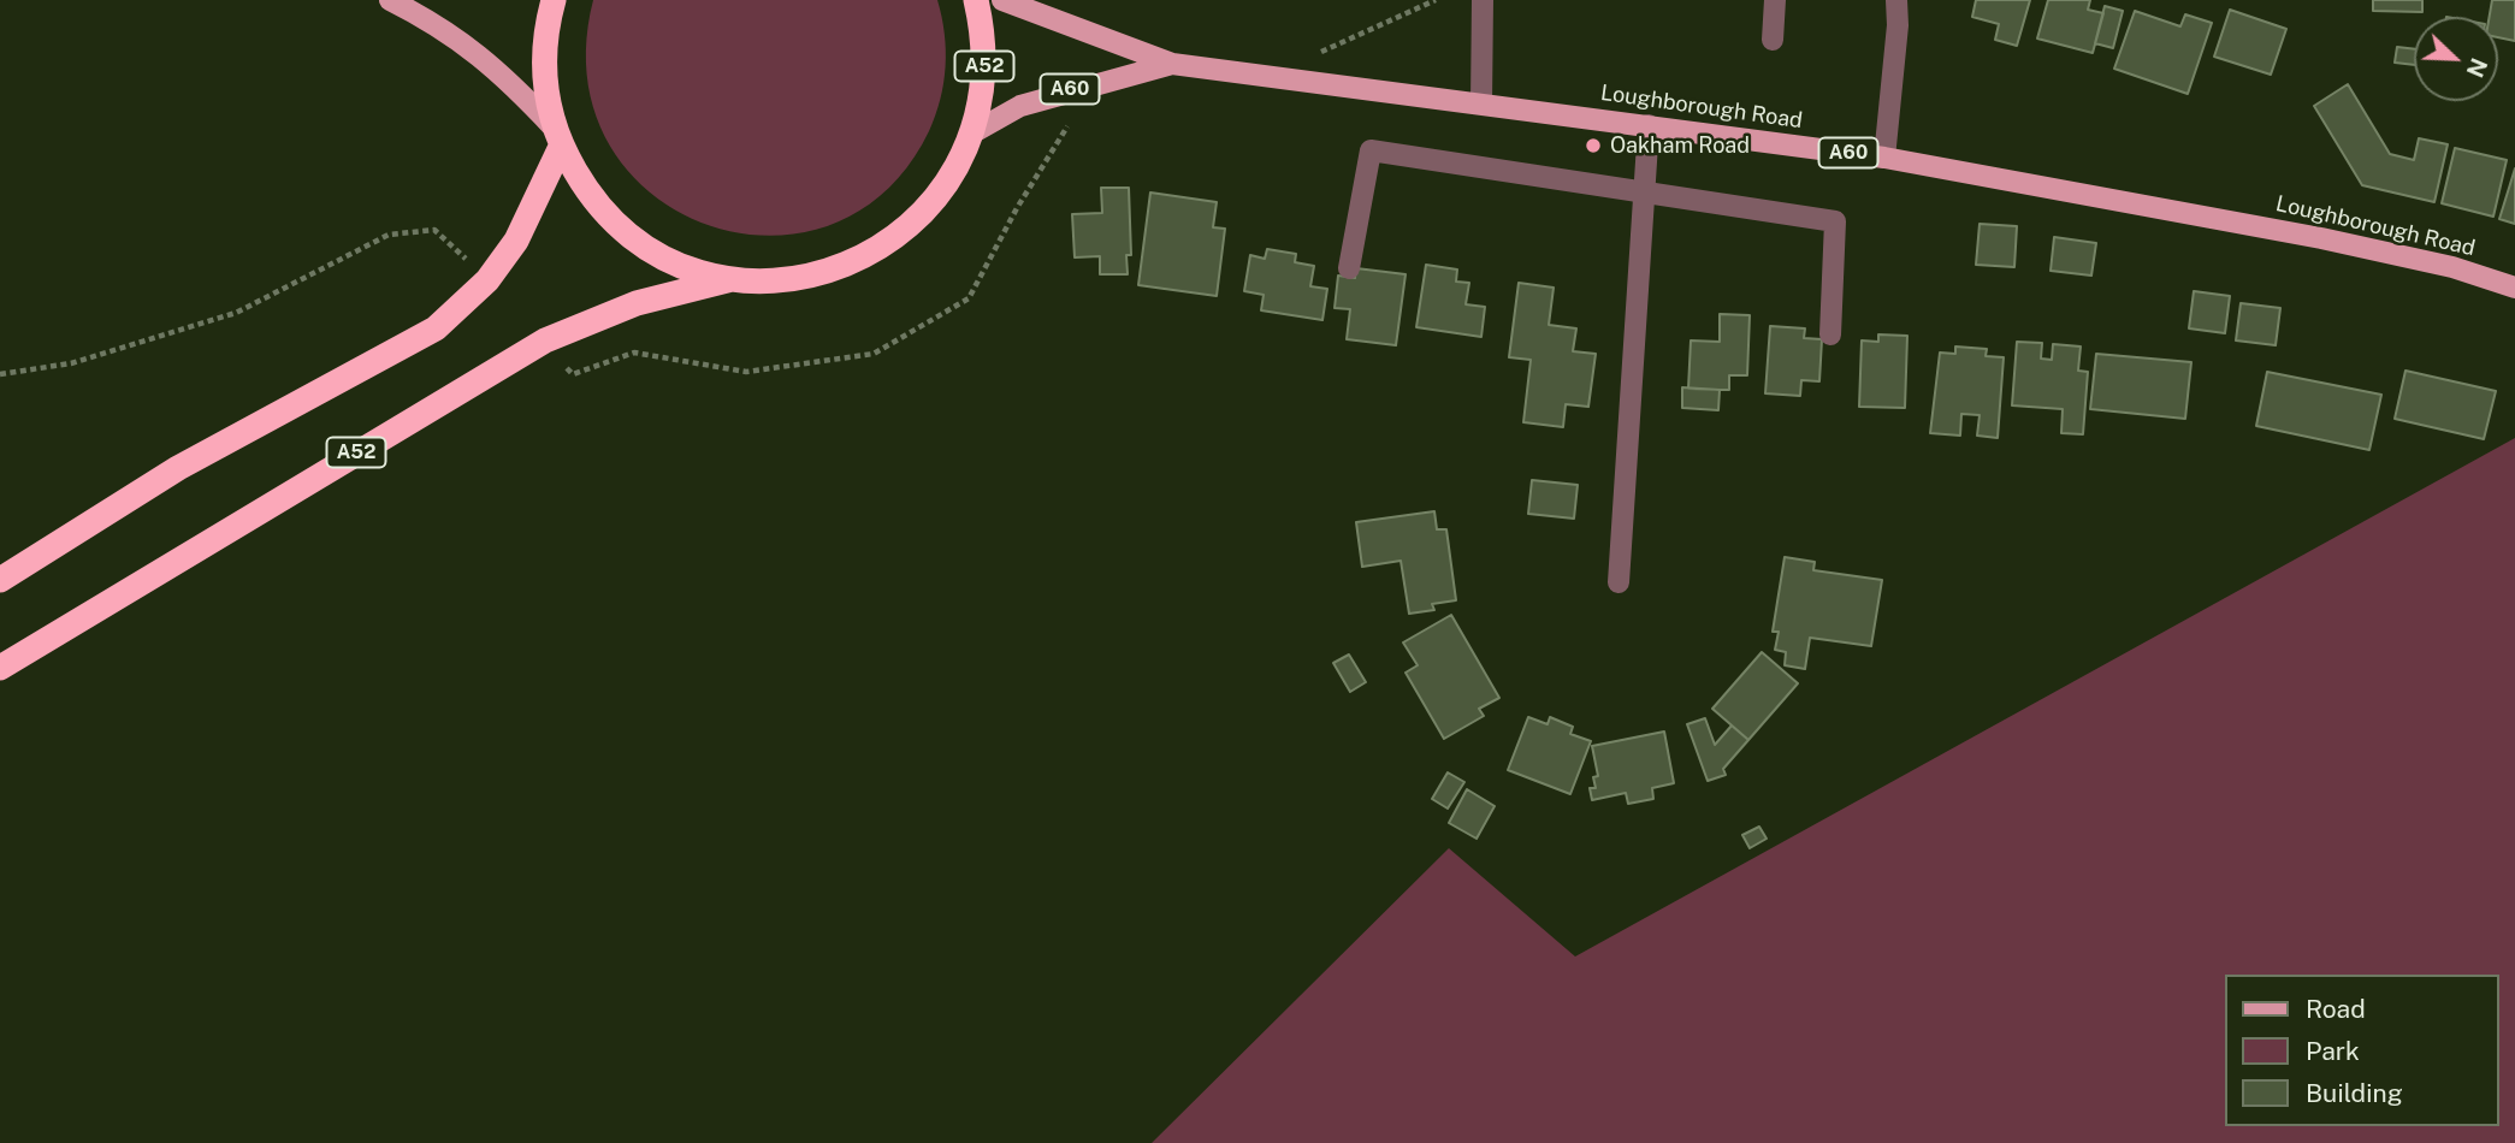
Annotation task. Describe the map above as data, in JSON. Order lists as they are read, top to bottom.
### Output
{
  "streets": {
    "highway": ["A52"],
    "main road": ["A60", "Loughborough Road"]
  },
  "crossings": [
    ["A52", "Loughborough Road"]
  ],
  "places": ["Oakham Road"],
  "legend": ["Road", "Park", "Building"],
  "north": "bottom right"
}
